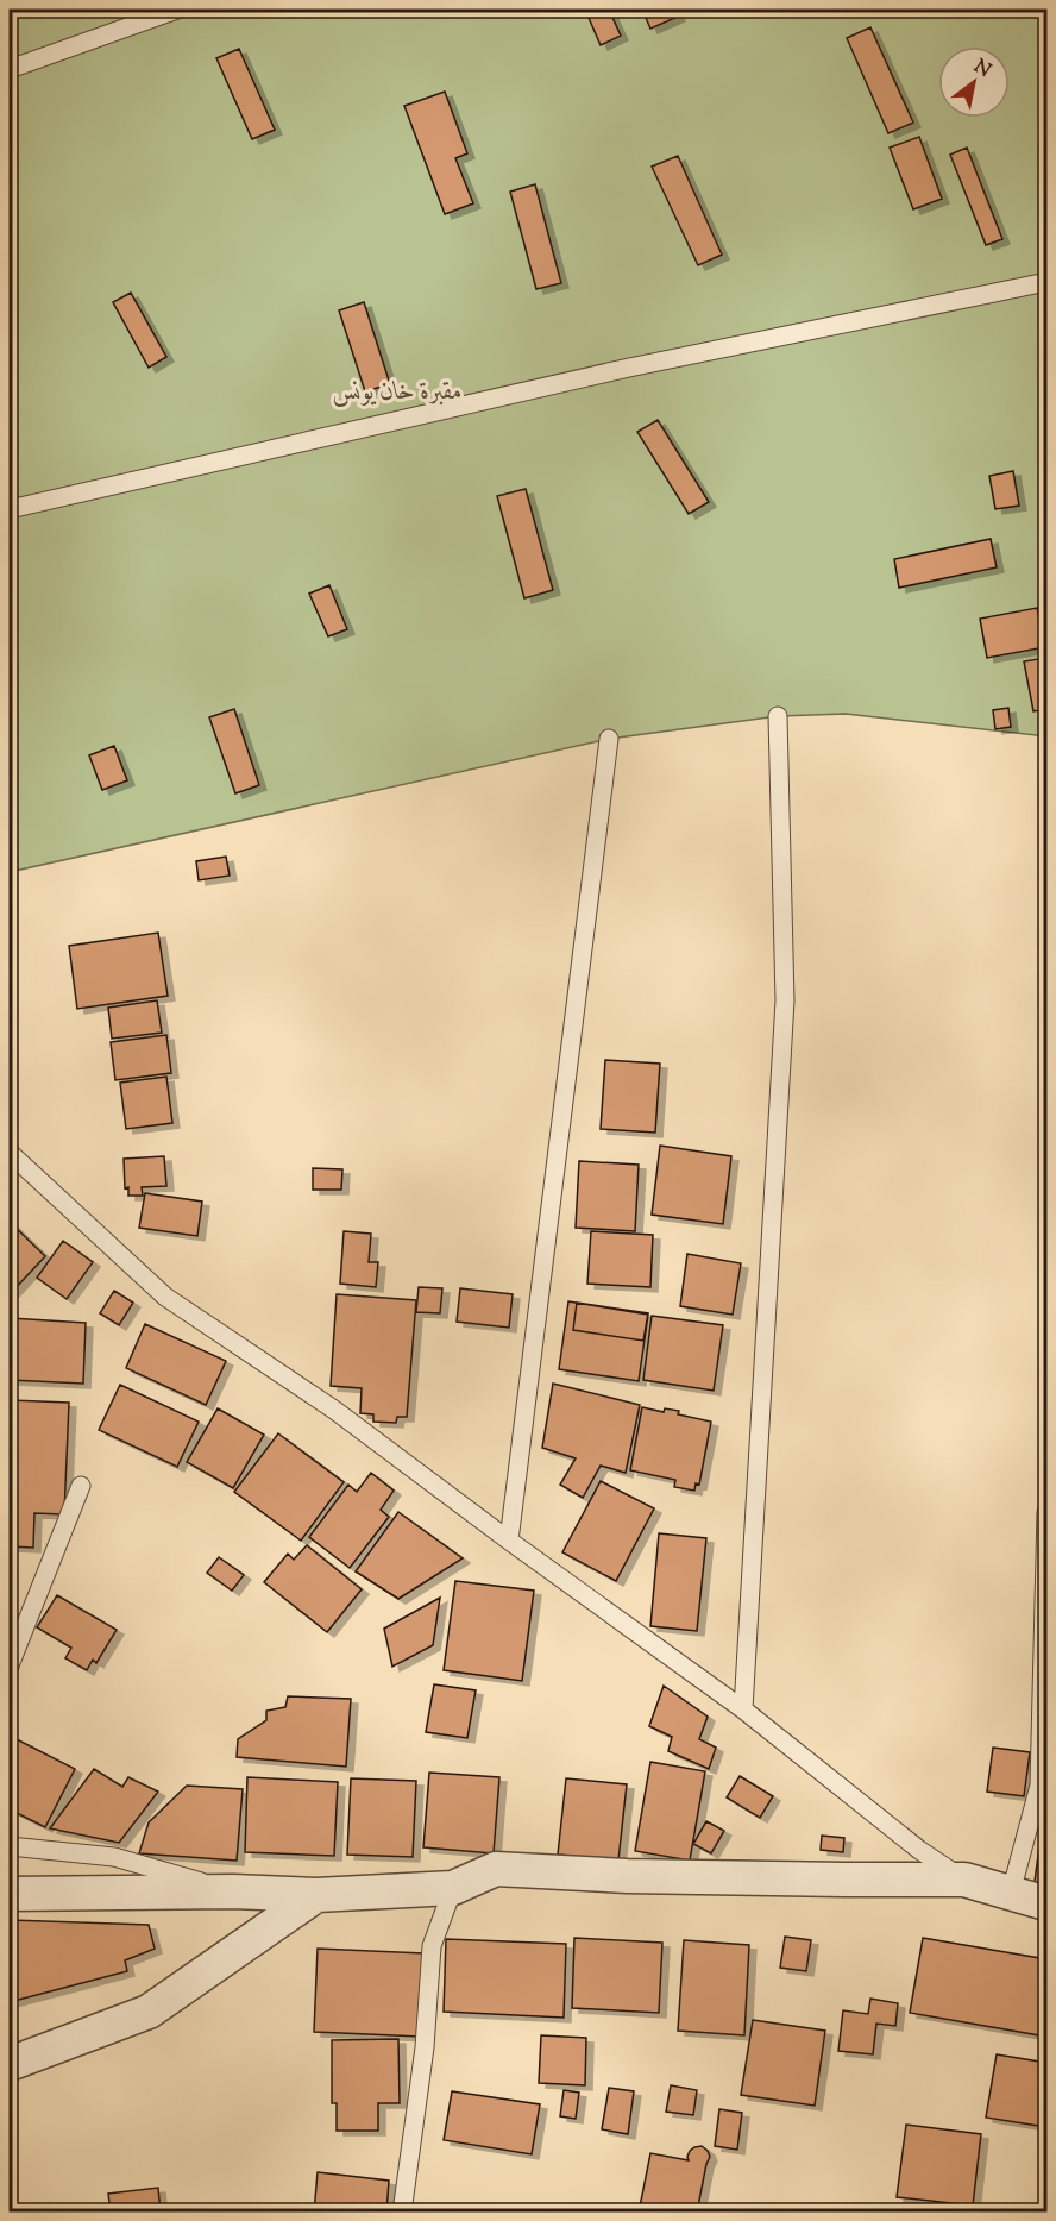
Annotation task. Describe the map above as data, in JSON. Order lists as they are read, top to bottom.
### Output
{
  "parks": ["مقبرة خان يونس"],
  "north": "top right"
}
